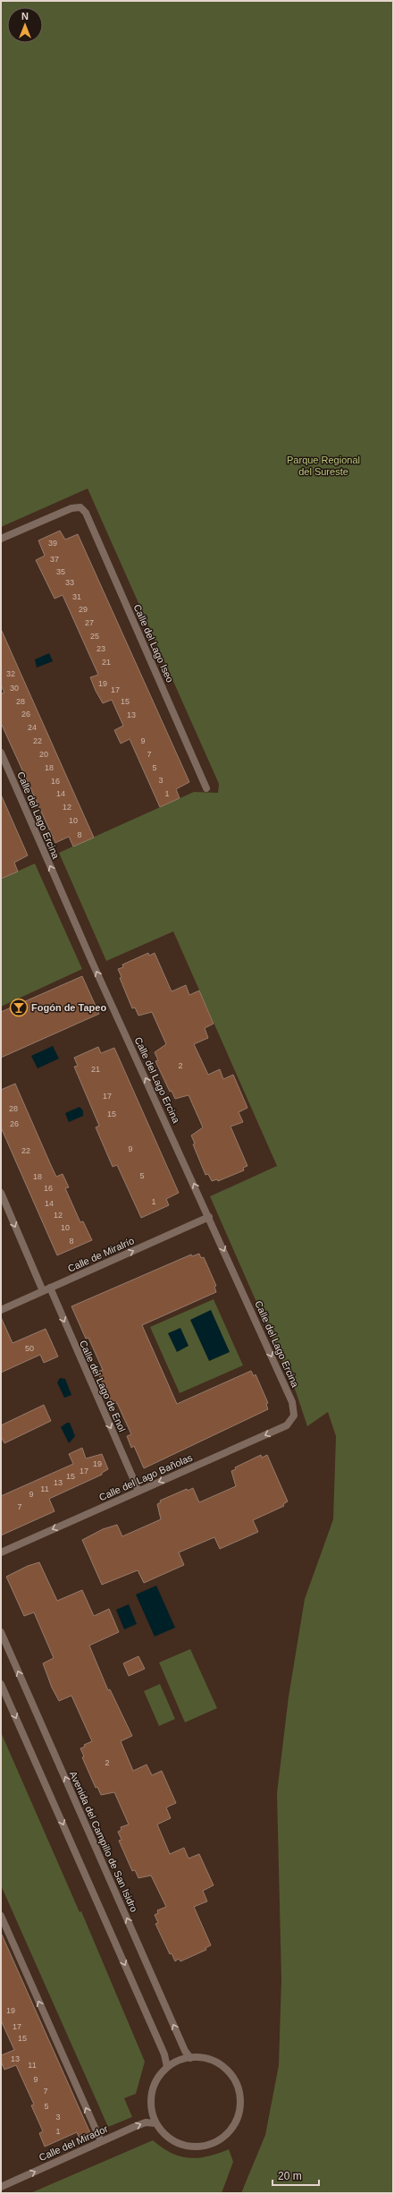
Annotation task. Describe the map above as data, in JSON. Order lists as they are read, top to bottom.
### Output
{
  "streets": {
    "street": [
      "Calle del Lago Iseo",
      "Calle del Lago Ercina",
      "Calle de Miralrío",
      "Calle del Lago de Enol",
      "Calle del Lago Bañolas",
      "Avenida del Campillo de San Isidro",
      "Calle del Mirador"
    ]
  },
  "crossings": [
    ["Calle del Lago Ercina", "Calle de Miralrío"],
    ["Calle del Lago Ercina", "Calle del Lago Bañolas"],
    ["Calle de Miralrío", "Calle del Lago de Enol"],
    ["Calle del Lago de Enol", "Calle del Lago Bañolas"],
    ["Avenida del Campillo de San Isidro", "Calle del Mirador"]
  ],
  "one_way": [
    "Calle de Miralrío",
    "Calle del Lago de Enol",
    "Calle del Lago Bañolas",
    "Calle del Mirador"
  ],
  "parks": ["Parque Regional del Sureste"],
  "places": {
    "bar": ["Fogón de Tapeo"]
  },
  "house_numbers": [
    "39",
    "37",
    "35",
    "33",
    "31",
    "29",
    "27",
    "25",
    "23",
    "21",
    "32",
    "19",
    "30",
    "17",
    "28",
    "15",
    "26",
    "13",
    "24",
    "22",
    "9",
    "20",
    "7",
    "18",
    "5",
    "3",
    "16",
    "14",
    "1",
    "12",
    "10",
    "8",
    "2",
    "21",
    "17",
    "28",
    "15",
    "26",
    "9",
    "22",
    "5",
    "18",
    "16",
    "1",
    "14",
    "12",
    "10",
    "8",
    "50",
    "19",
    "17",
    "15",
    "13",
    "11",
    "9",
    "7",
    "2",
    "19",
    "17",
    "15",
    "13",
    "11",
    "9",
    "7",
    "5",
    "3",
    "1"
  ],
  "scale_bar": "20 m",
  "north": "top"
}
